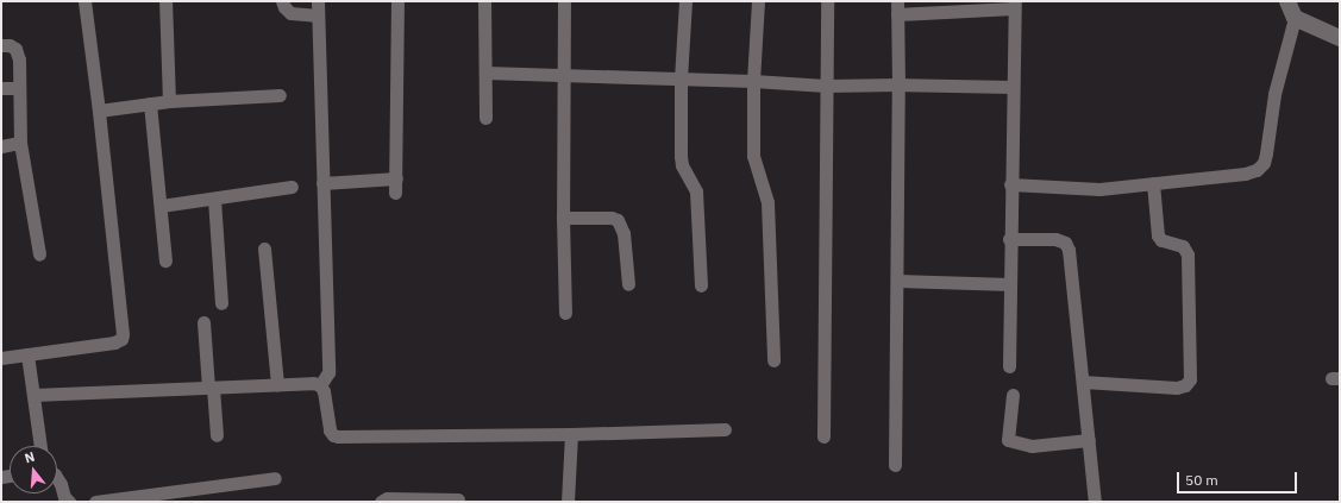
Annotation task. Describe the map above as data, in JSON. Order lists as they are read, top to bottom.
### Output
{
  "scale_bar": "50 m",
  "north": "top"
}
